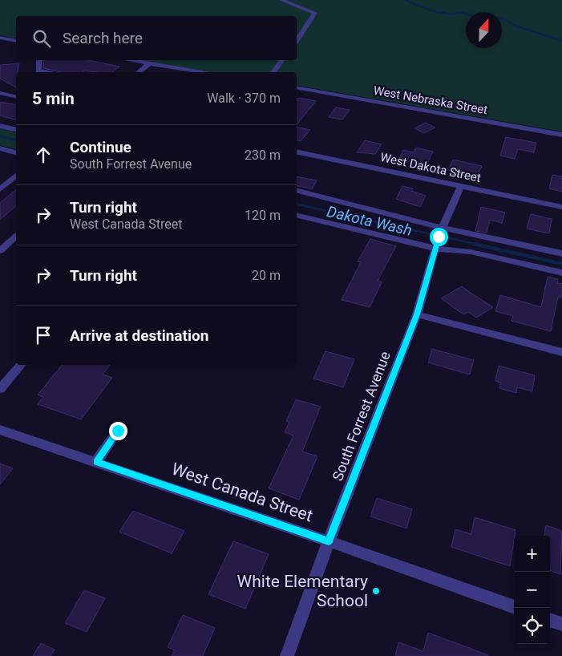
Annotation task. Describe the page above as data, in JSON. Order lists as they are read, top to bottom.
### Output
{
  "streets": {
    "street": [
      "West Nebraska Street",
      "West Dakota Street",
      "South Forrest Avenue",
      "West Canada Street"
    ]
  },
  "crossings": [
    ["West Dakota Street", "South Forrest Avenue"],
    ["South Forrest Avenue", "West Canada Street"]
  ],
  "water": ["Dakota Wash"],
  "places": ["White Elementary School"],
  "north": "top",
  "page": {
    "search": "Search here",
    "heading": ["5 min", "Walk · 370 m"],
    "list": [
      ["Continue", "South Forrest Avenue", "230 m"],
      ["Turn right", "West Canada Street", "120 m"],
      ["Turn right", "20 m"],
      "Arrive at destination"
    ],
    "map_buttons": ["+", "−"]
  }
}
